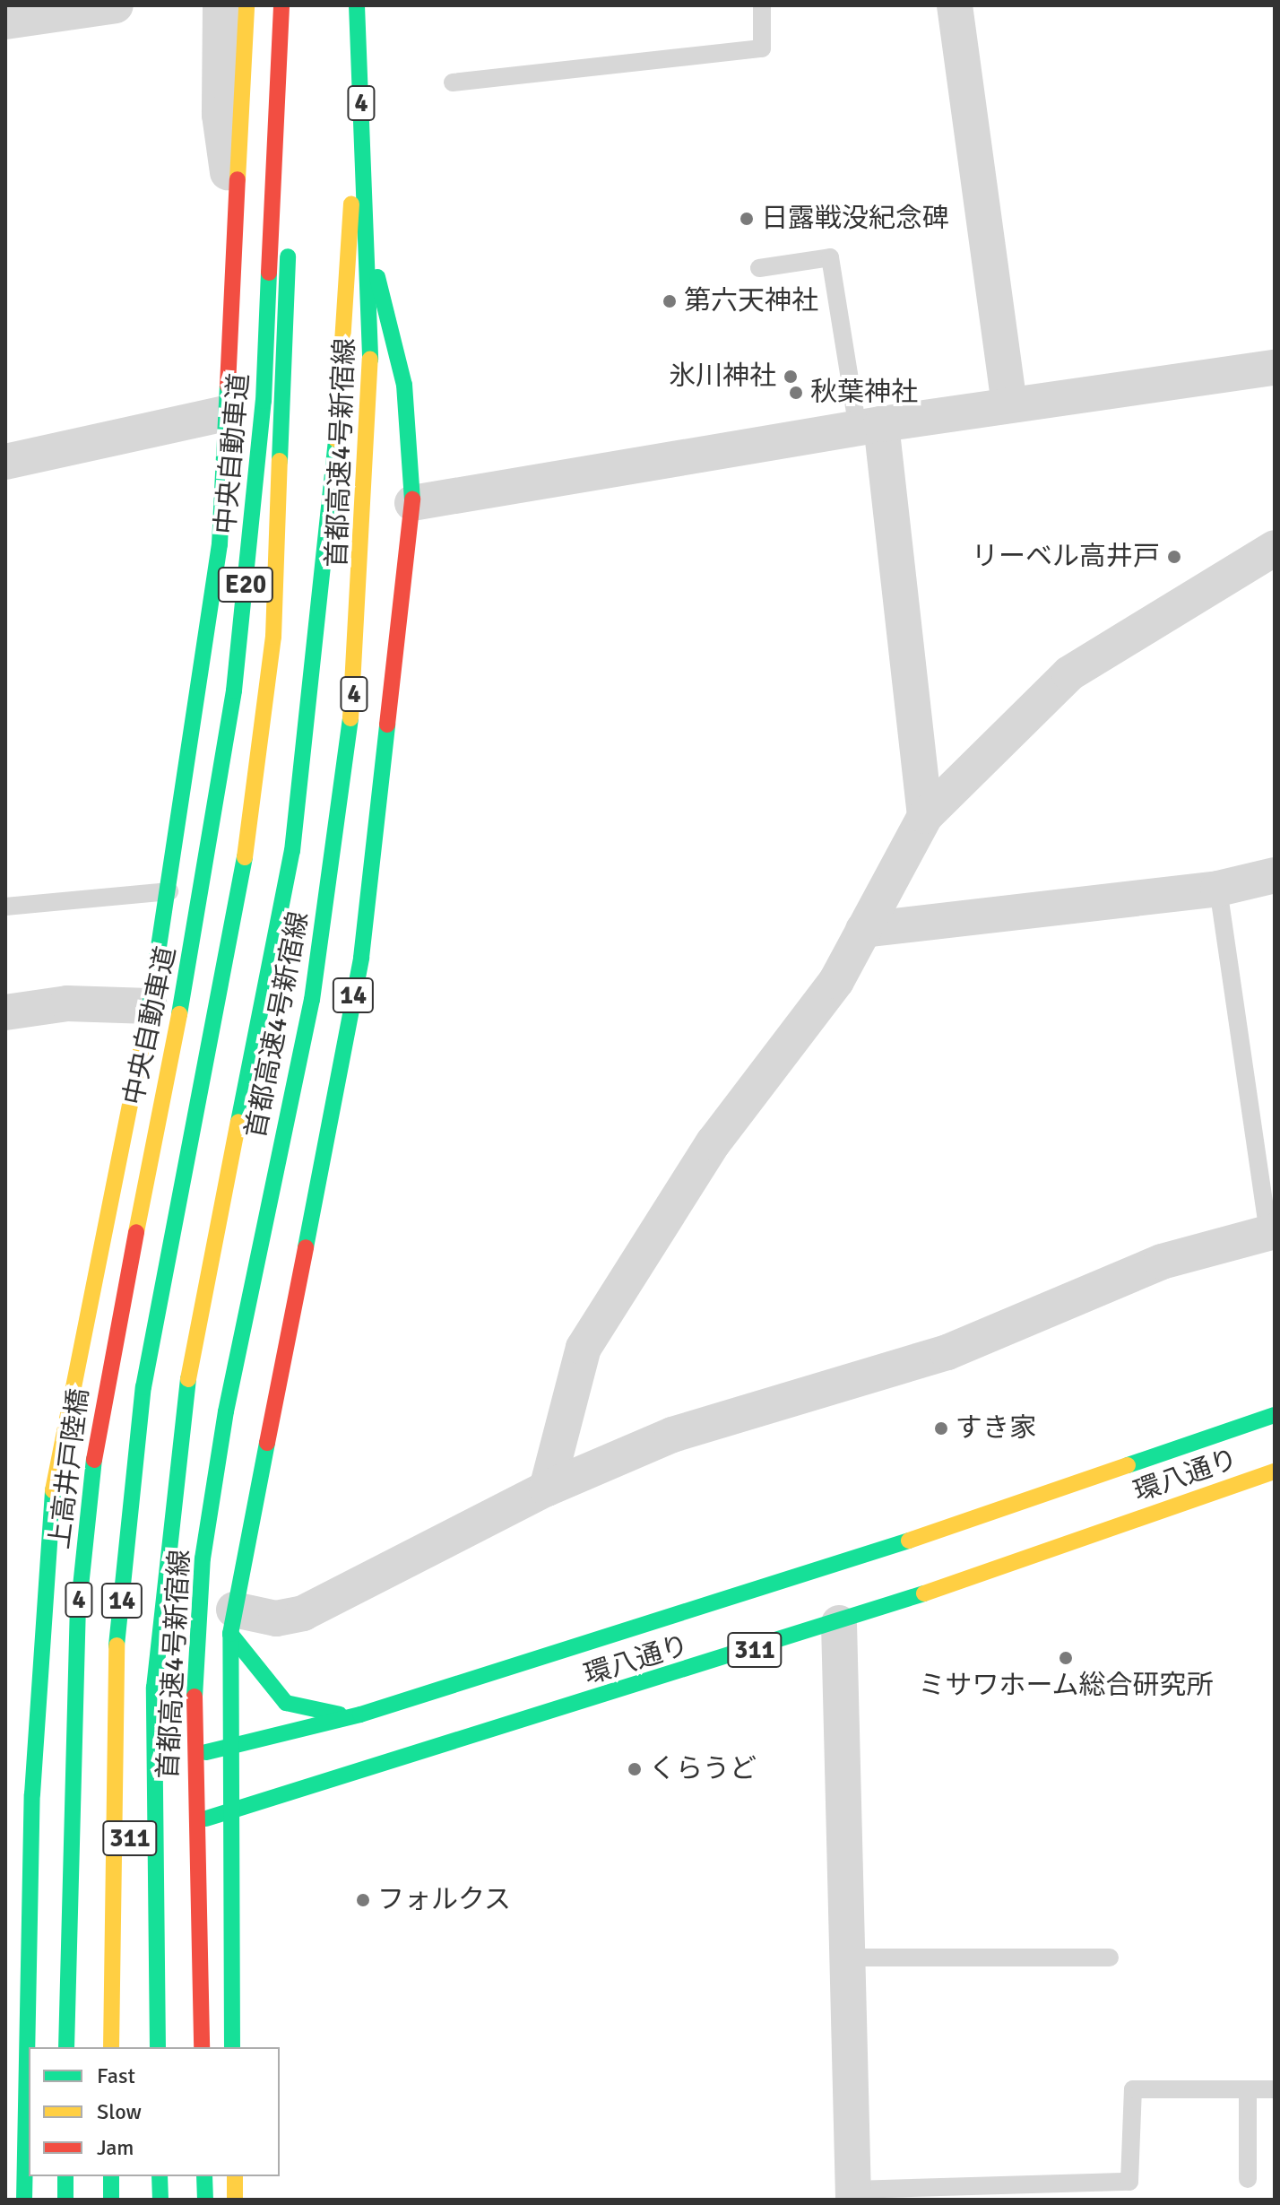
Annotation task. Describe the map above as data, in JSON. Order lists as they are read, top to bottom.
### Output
{
  "streets": {
    "main road": [
      "4",
      "首都高速4号新宿線",
      "中央自動車道",
      "E20",
      "14",
      "上高井戸陸橋",
      "環八通り",
      "311"
    ]
  },
  "crossings": [
    ["中央自動車道", "14"],
    ["中央自動車道", "上高井戸陸橋"],
    ["14", "環八通り"]
  ],
  "places": [
    "日露戦没紀念碑",
    "第六天神社",
    "氷川神社",
    "秋葉神社",
    "リーベル高井戸",
    "すき家",
    "ミサワホーム総合研究所",
    "くらうど",
    "フォルクス"
  ],
  "legend": ["Fast", "Slow", "Jam"]
}
